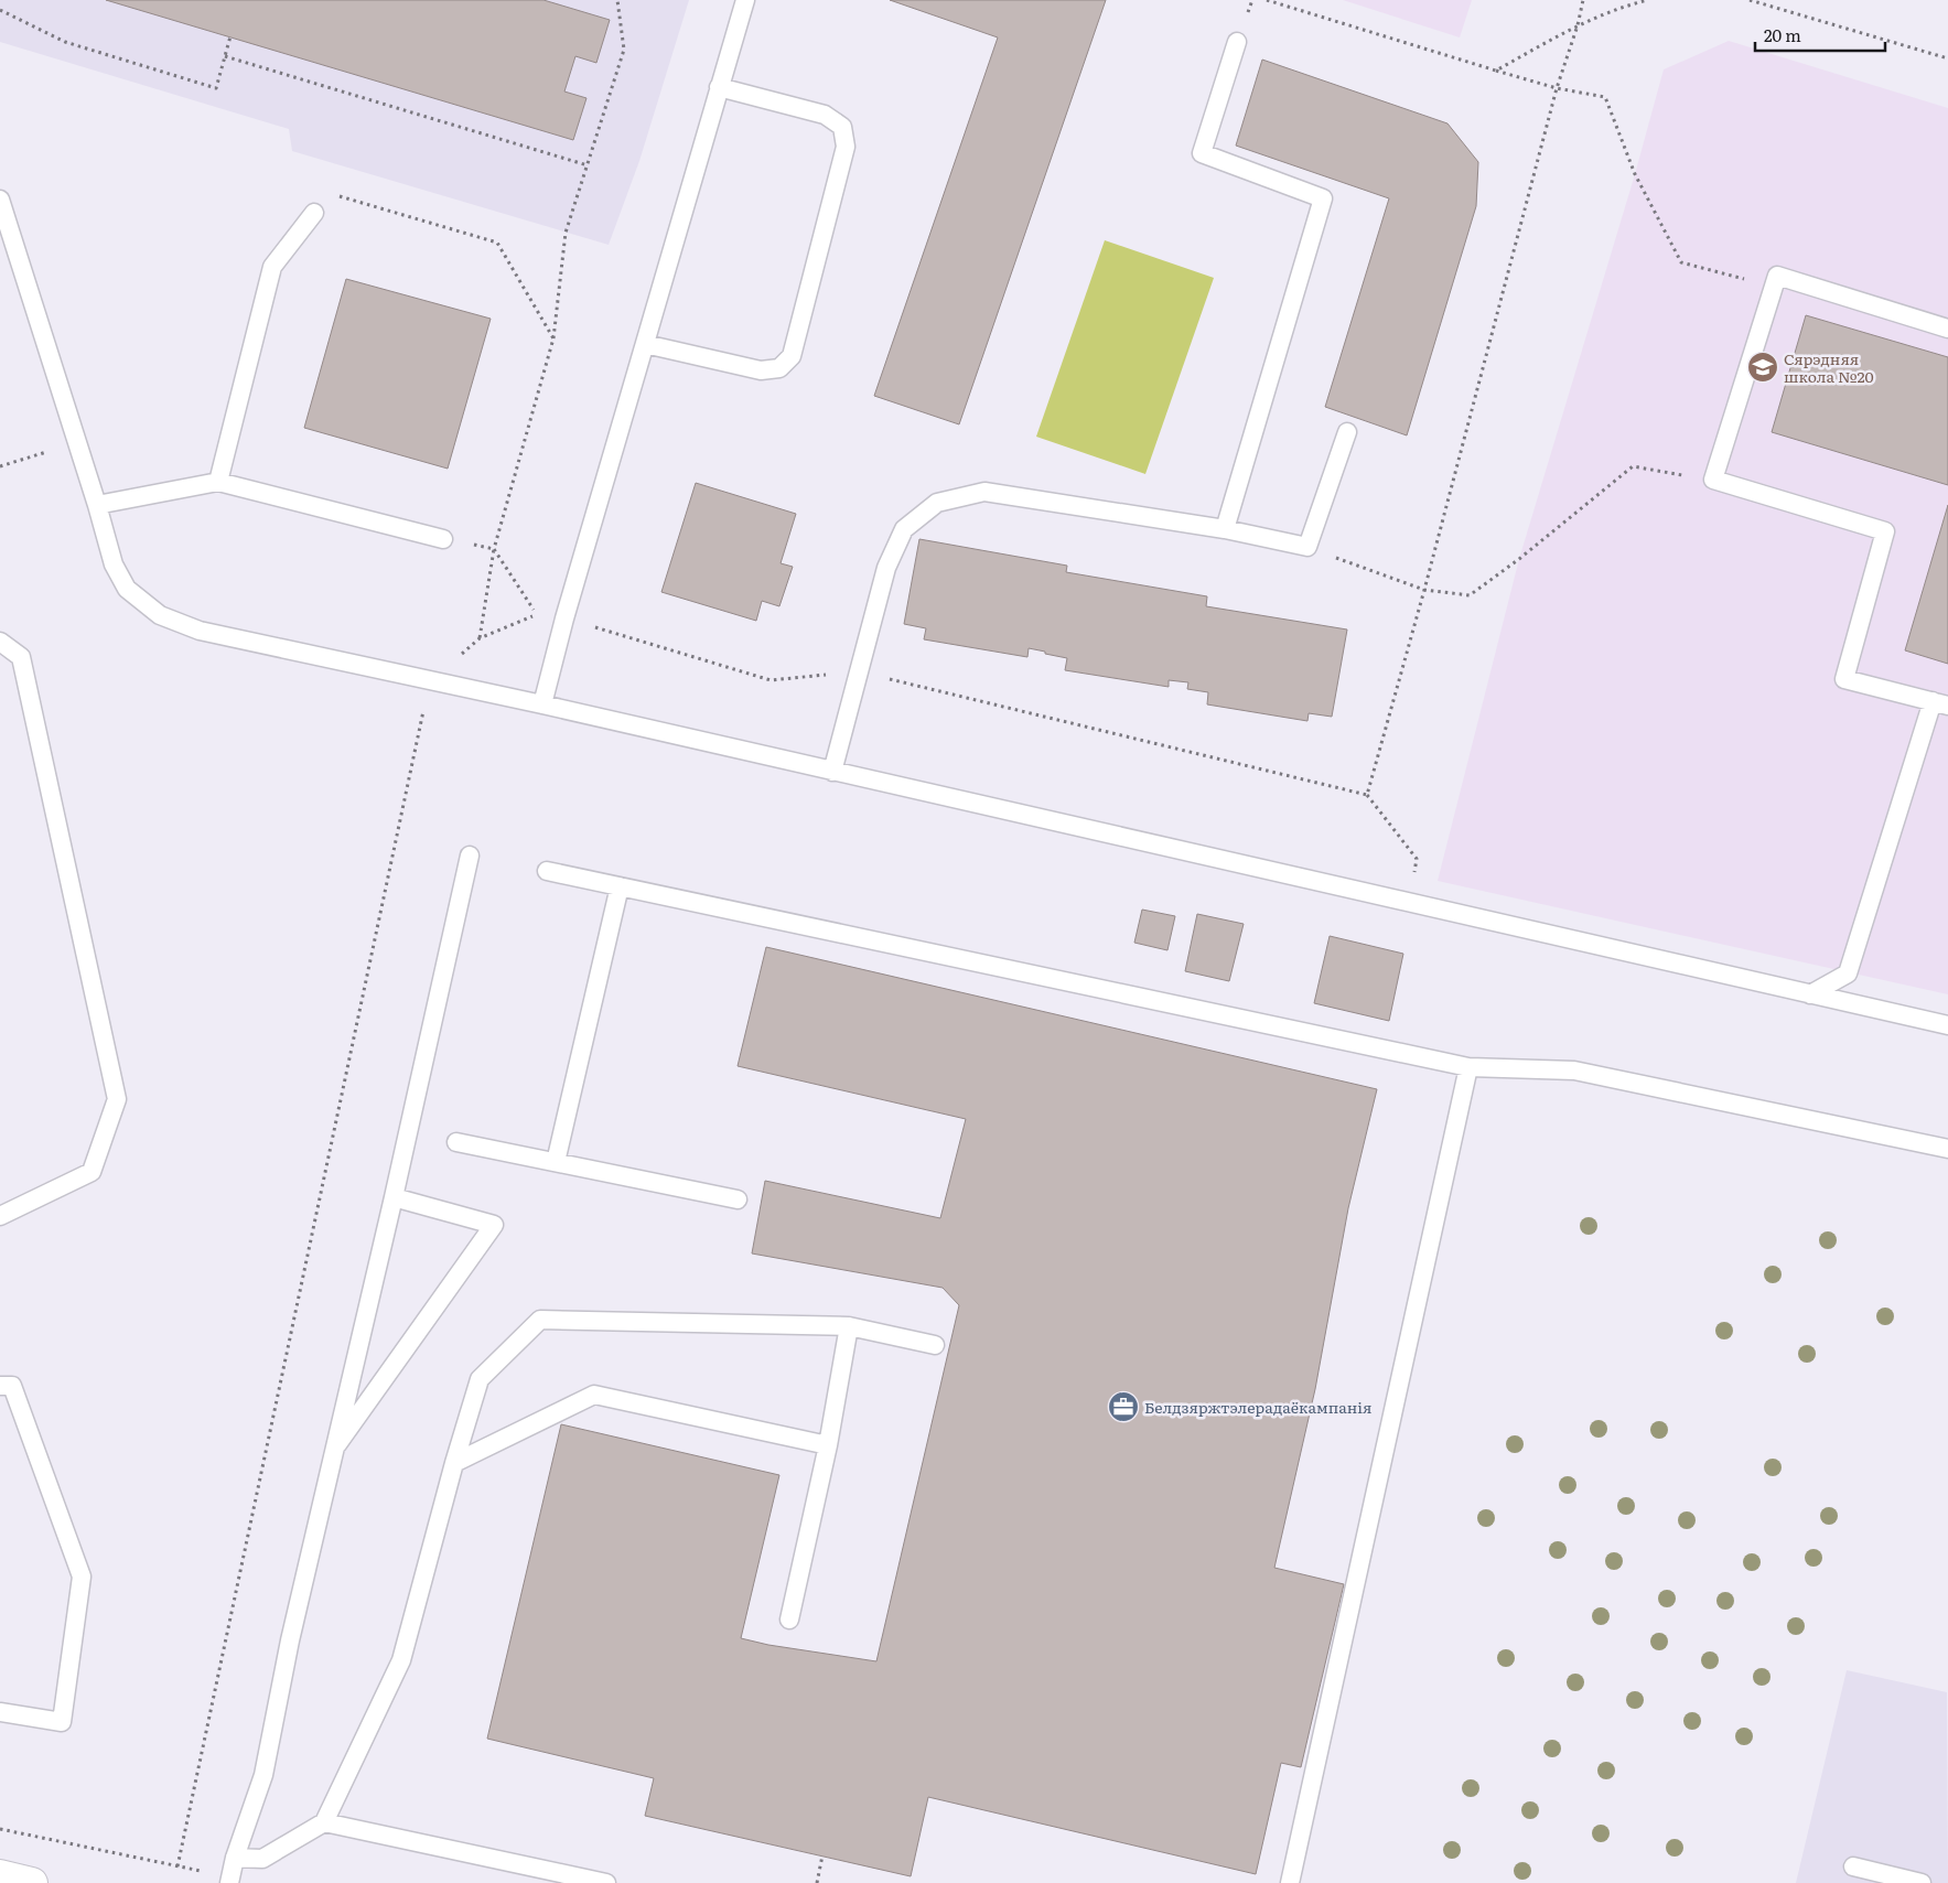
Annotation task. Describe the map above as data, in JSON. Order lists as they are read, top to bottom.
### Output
{
  "places": {
    "school or university": ["Сярэдняя школа №20"],
    "office": ["Белдзяржтэлерадаёкампанія"]
  },
  "scale_bar": "20 m"
}
